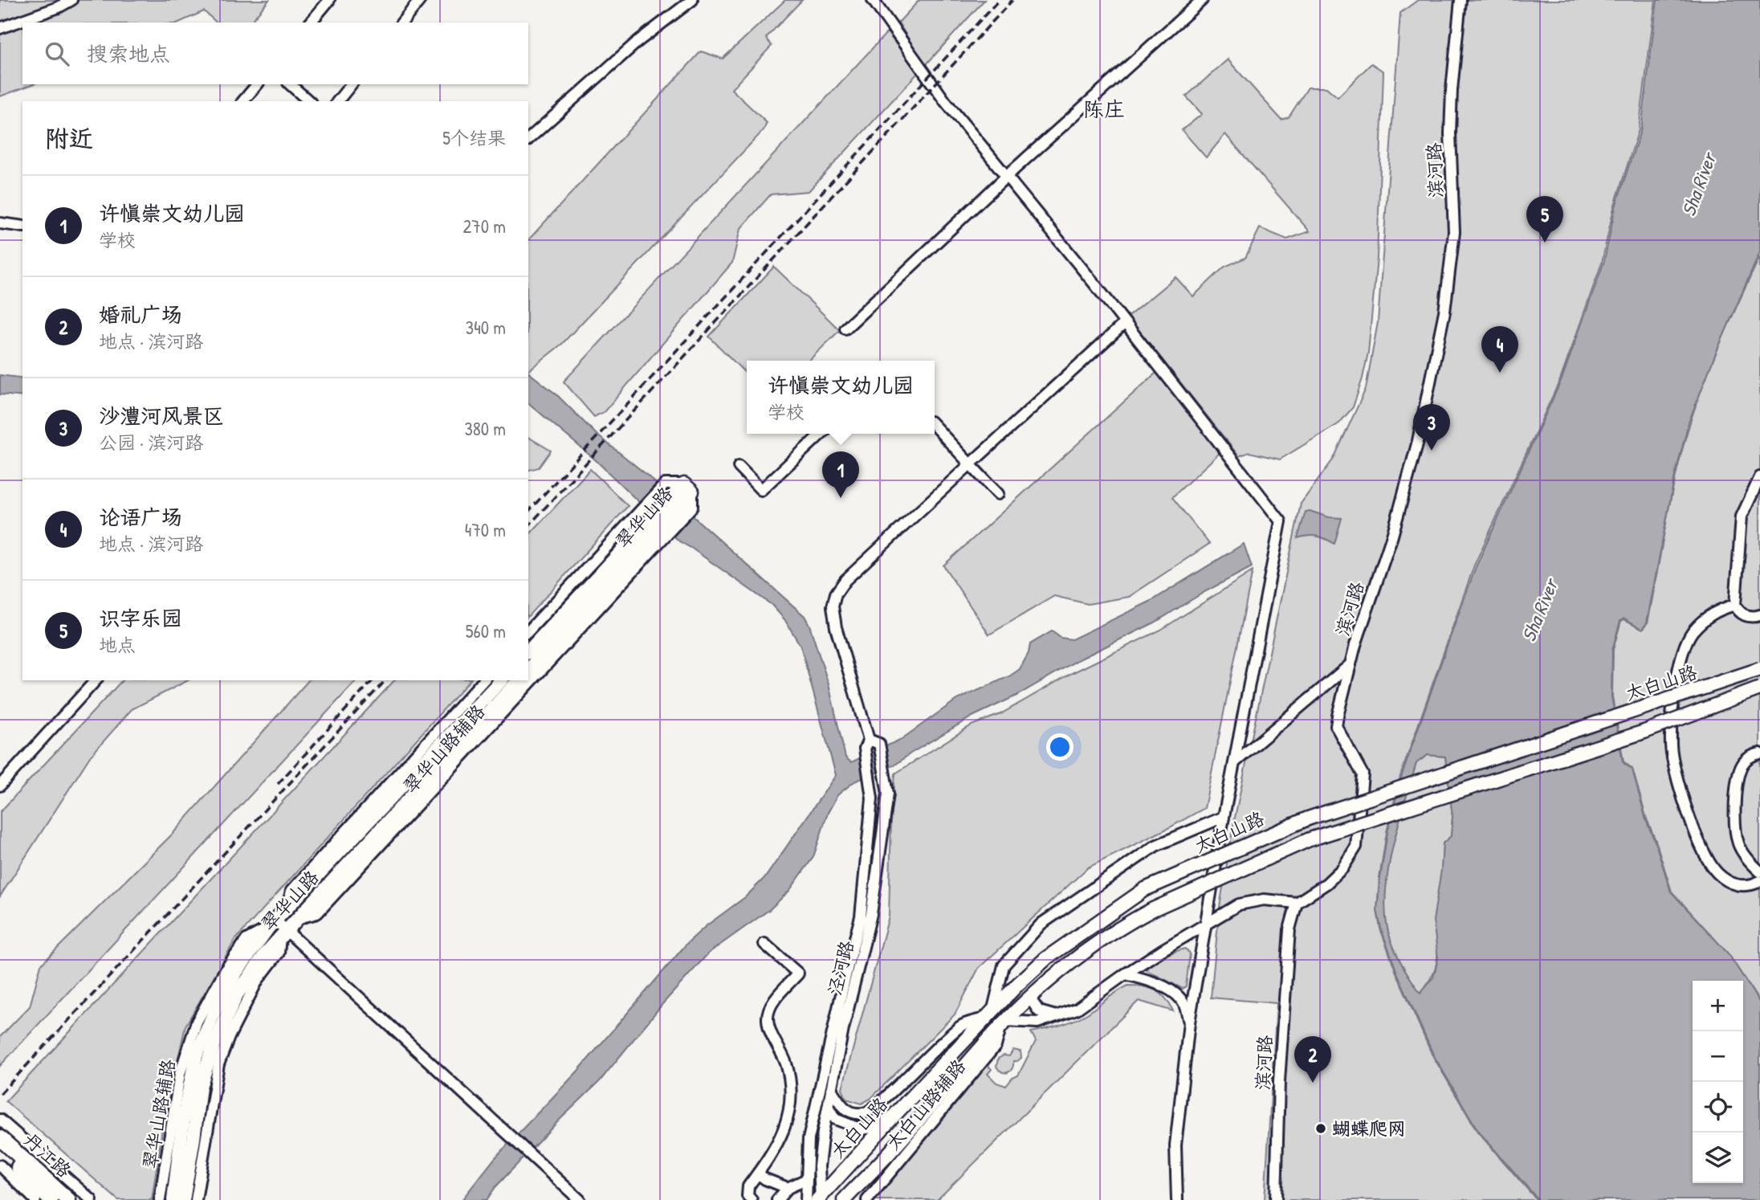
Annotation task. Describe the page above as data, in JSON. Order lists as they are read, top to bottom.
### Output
{
  "streets": {
    "highway": ["丹江路"],
    "main road": ["翠华山路", "太白山路"],
    "street": [
      "滨河路",
      "翠华山路辅路",
      "泾河路",
      "太白山路辅路"
    ]
  },
  "crossings": [
    ["翠华山路", "翠华山路辅路"],
    ["太白山路", "泾河路"],
    ["太白山路", "太白山路辅路"],
    ["泾河路", "太白山路辅路"]
  ],
  "districts": ["陈庄"],
  "water": ["Sha River"],
  "places": ["蝴蝶爬网"],
  "page": {
    "search": "搜索地点",
    "heading": ["附近", "5个结果"],
    "list": [
      {
        "mark": "1",
        "name": "许慎崇文幼儿园",
        "note": "学校",
        "value": "270 m"
      },
      {
        "mark": "2",
        "name": "婚礼广场",
        "note": "地点 · 滨河路",
        "value": "340 m"
      },
      {
        "mark": "3",
        "name": "沙澧河风景区",
        "note": "公园 · 滨河路",
        "value": "380 m"
      },
      {
        "mark": "4",
        "name": "论语广场",
        "note": "地点 · 滨河路",
        "value": "470 m"
      },
      {
        "mark": "5",
        "name": "识字乐园",
        "note": "地点",
        "value": "560 m"
      }
    ],
    "pins": [
      "5",
      "4",
      "3",
      "1",
      "2"
    ],
    "popup": ["许慎崇文幼儿园", "学校"],
    "map_buttons": ["+", "−"]
  }
}
